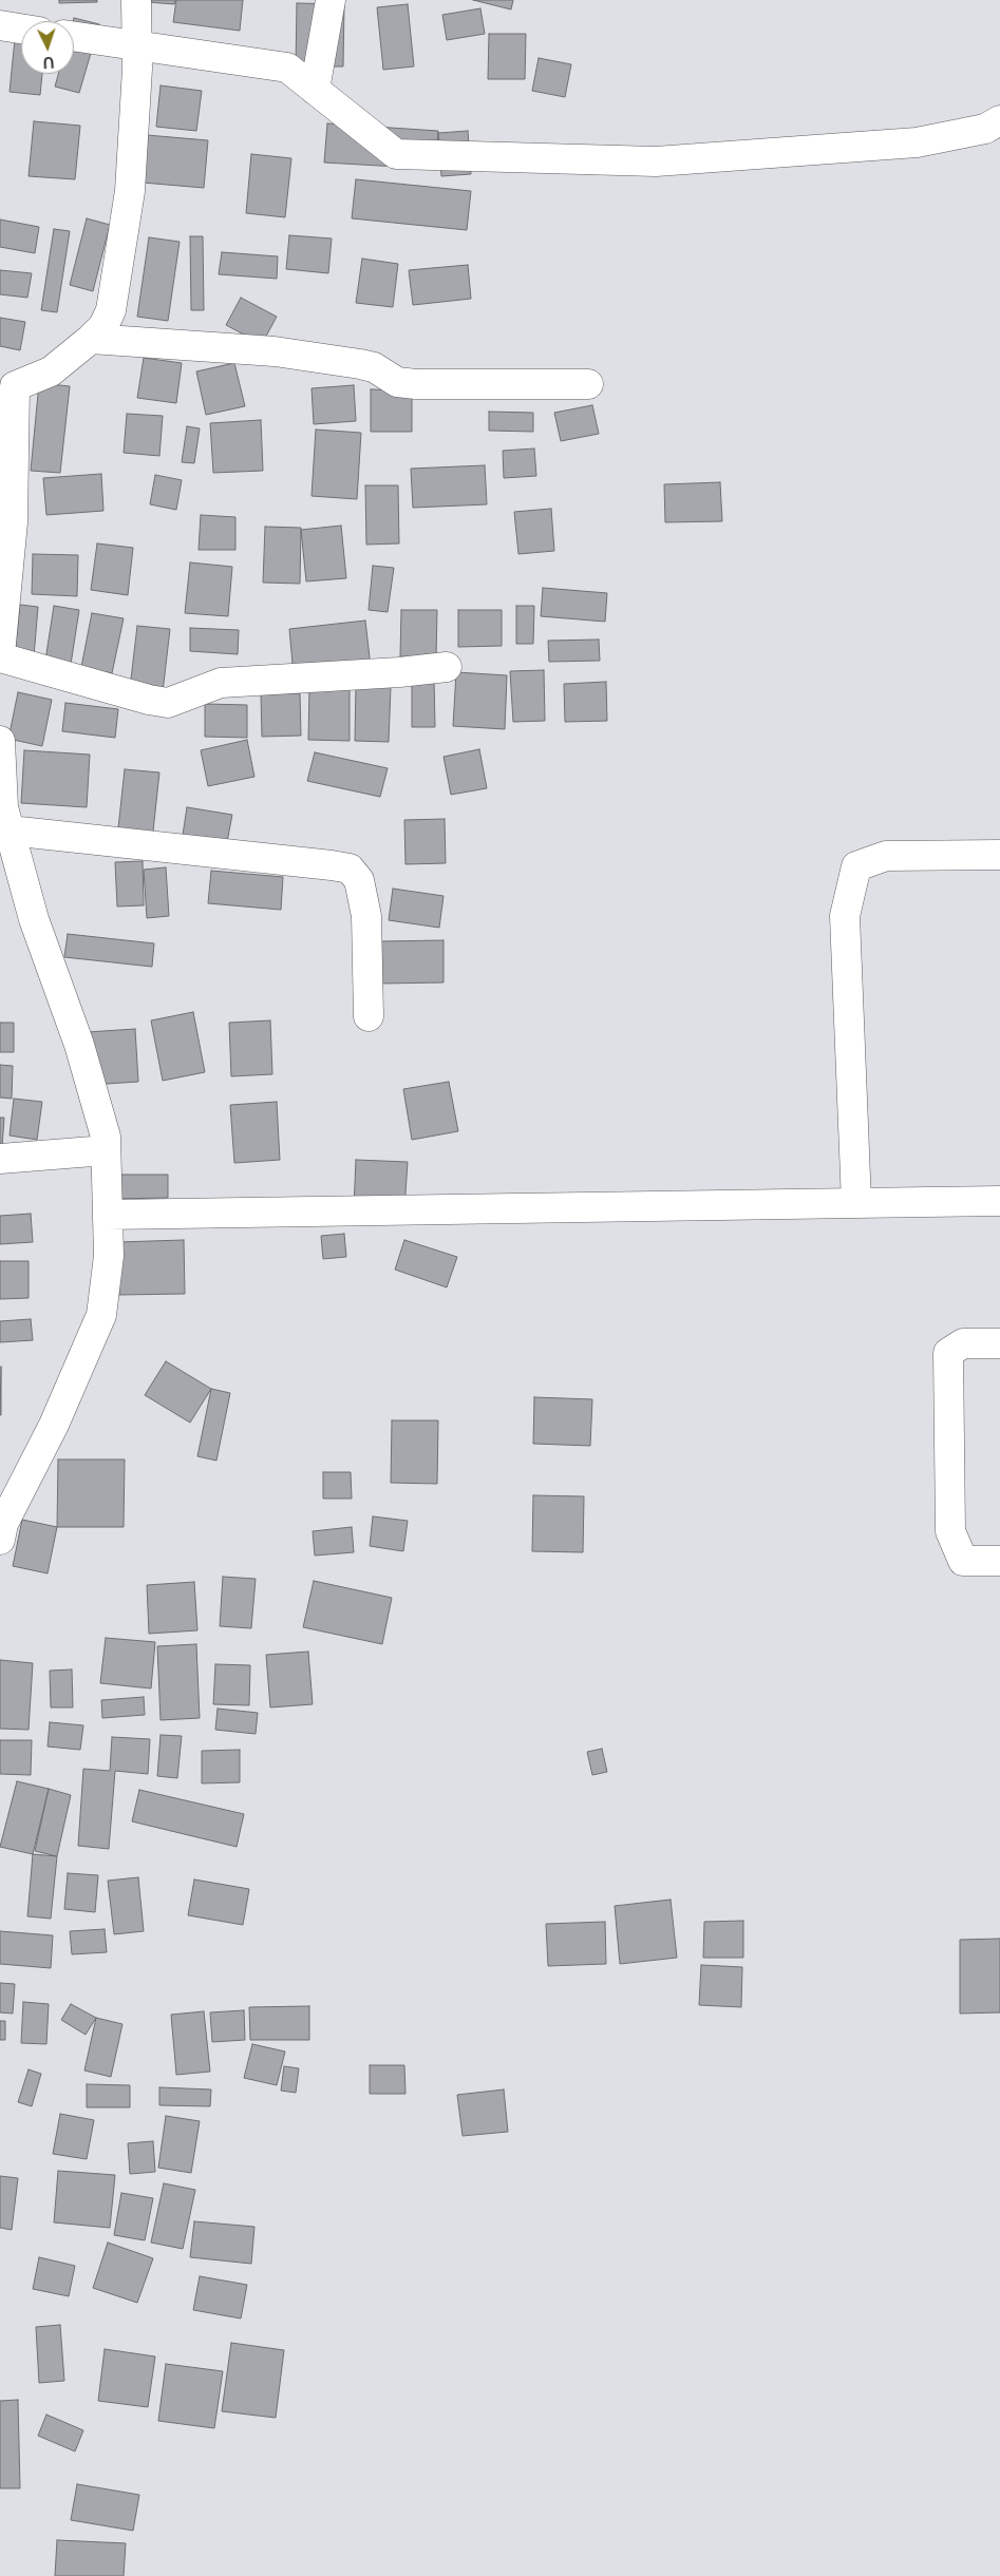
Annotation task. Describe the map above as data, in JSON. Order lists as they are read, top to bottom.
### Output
{
  "north": "bottom"
}
